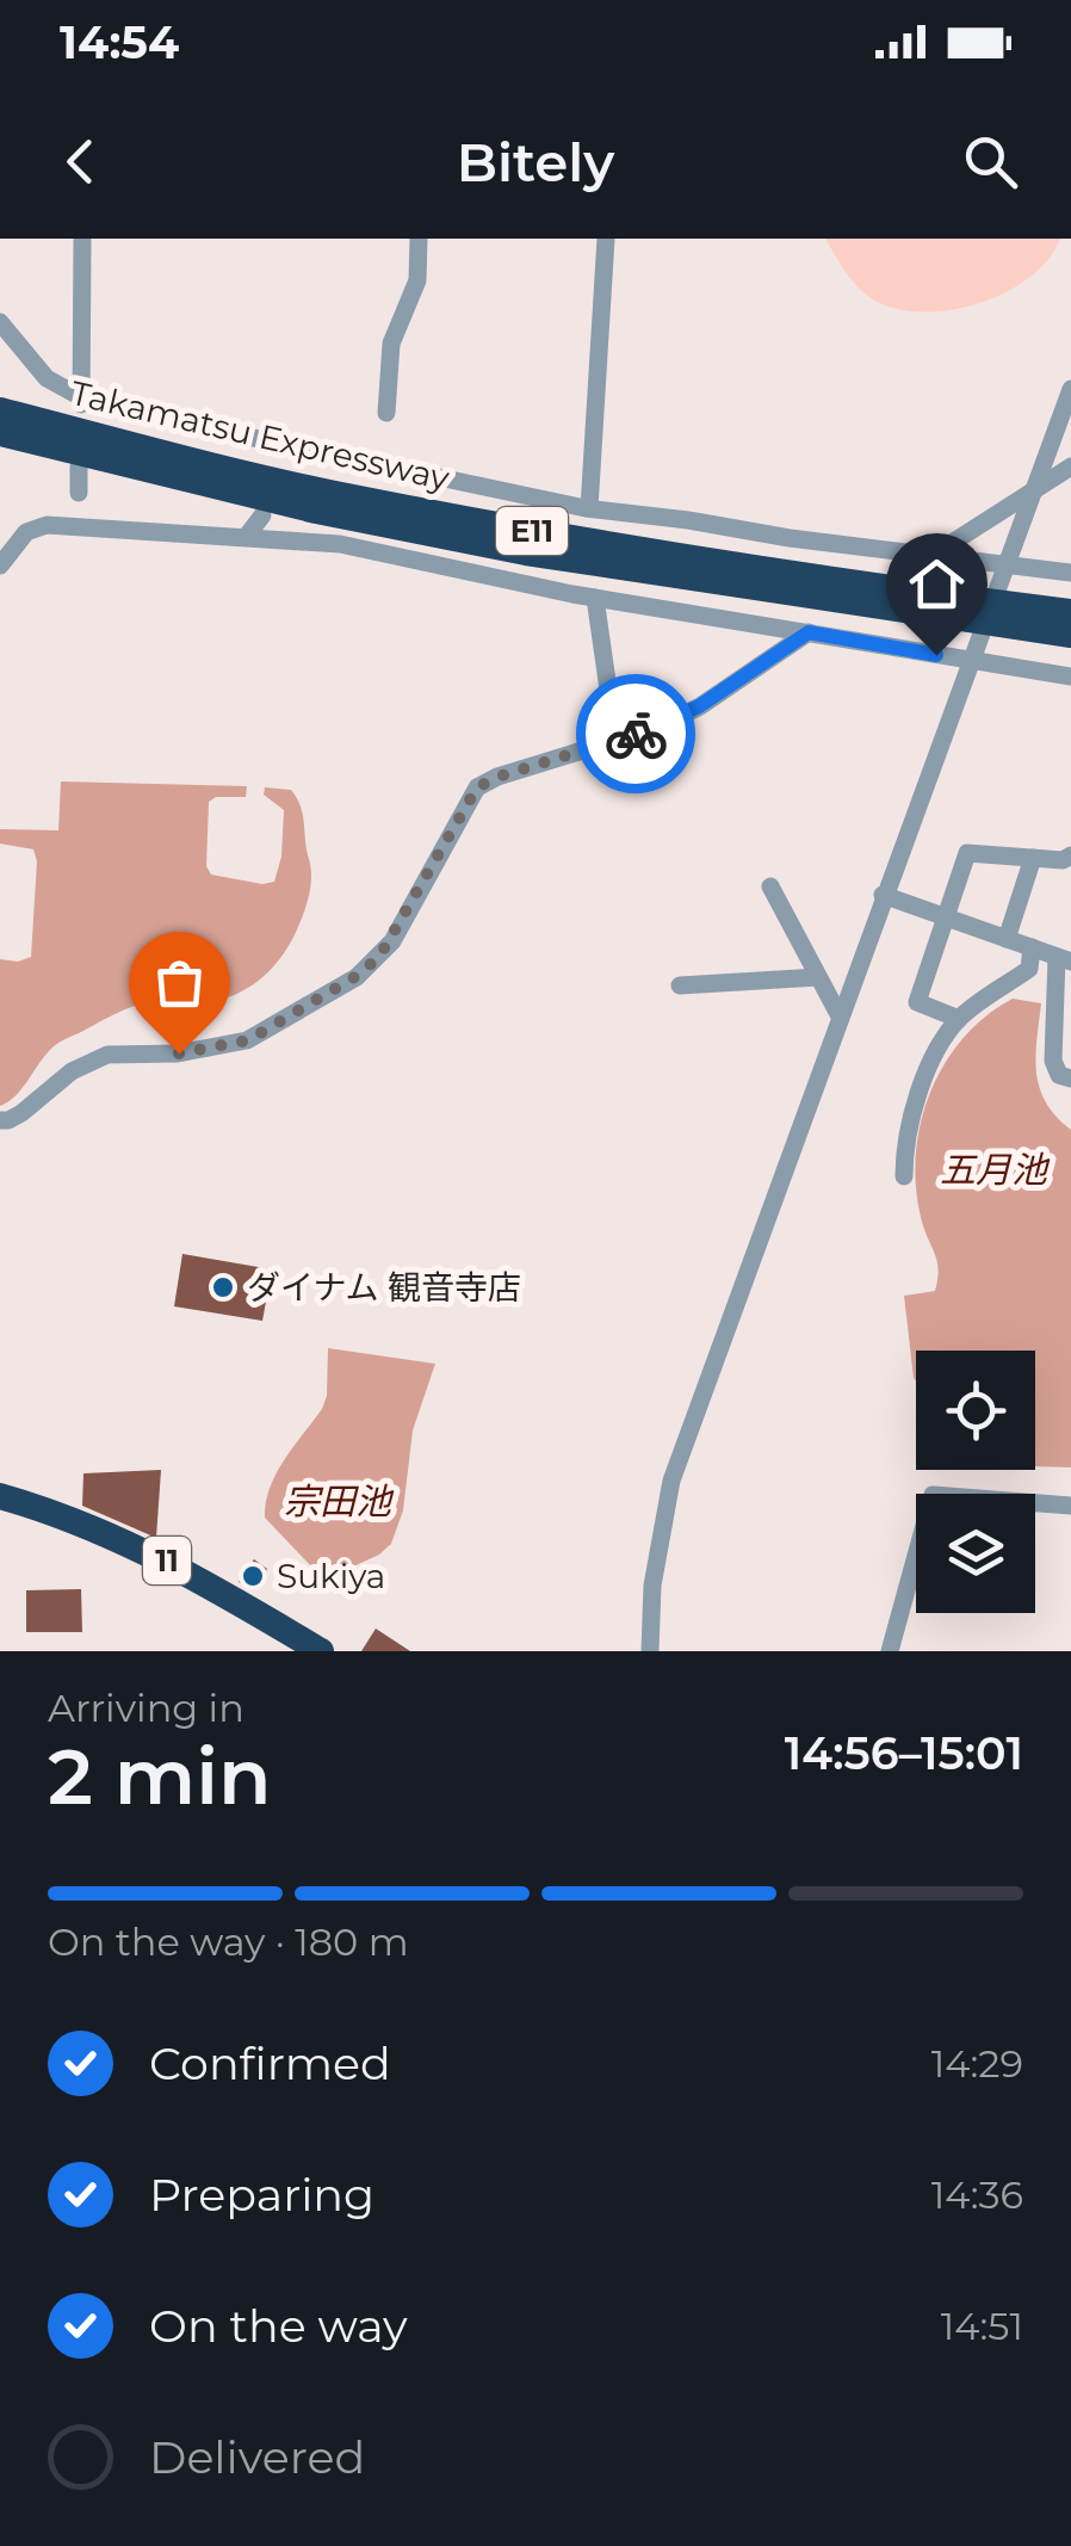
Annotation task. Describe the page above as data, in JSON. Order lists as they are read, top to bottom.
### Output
{
  "streets": {
    "highway": ["Takamatsu Expressway", "E11", "11"]
  },
  "water": ["五月池", "宗田池"],
  "places": ["ダイナム 観音寺店", "Sukiya"],
  "page": {
    "status": "14:54",
    "header": "Bitely",
    "heading": ["2 min", "Arriving in", "14:56–15:01"],
    "bar": "On the way · 180 m",
    "list": [
      ["Confirmed", "14:29"],
      ["Preparing", "14:36"],
      ["On the way", "14:51"],
      "Delivered"
    ]
  }
}
